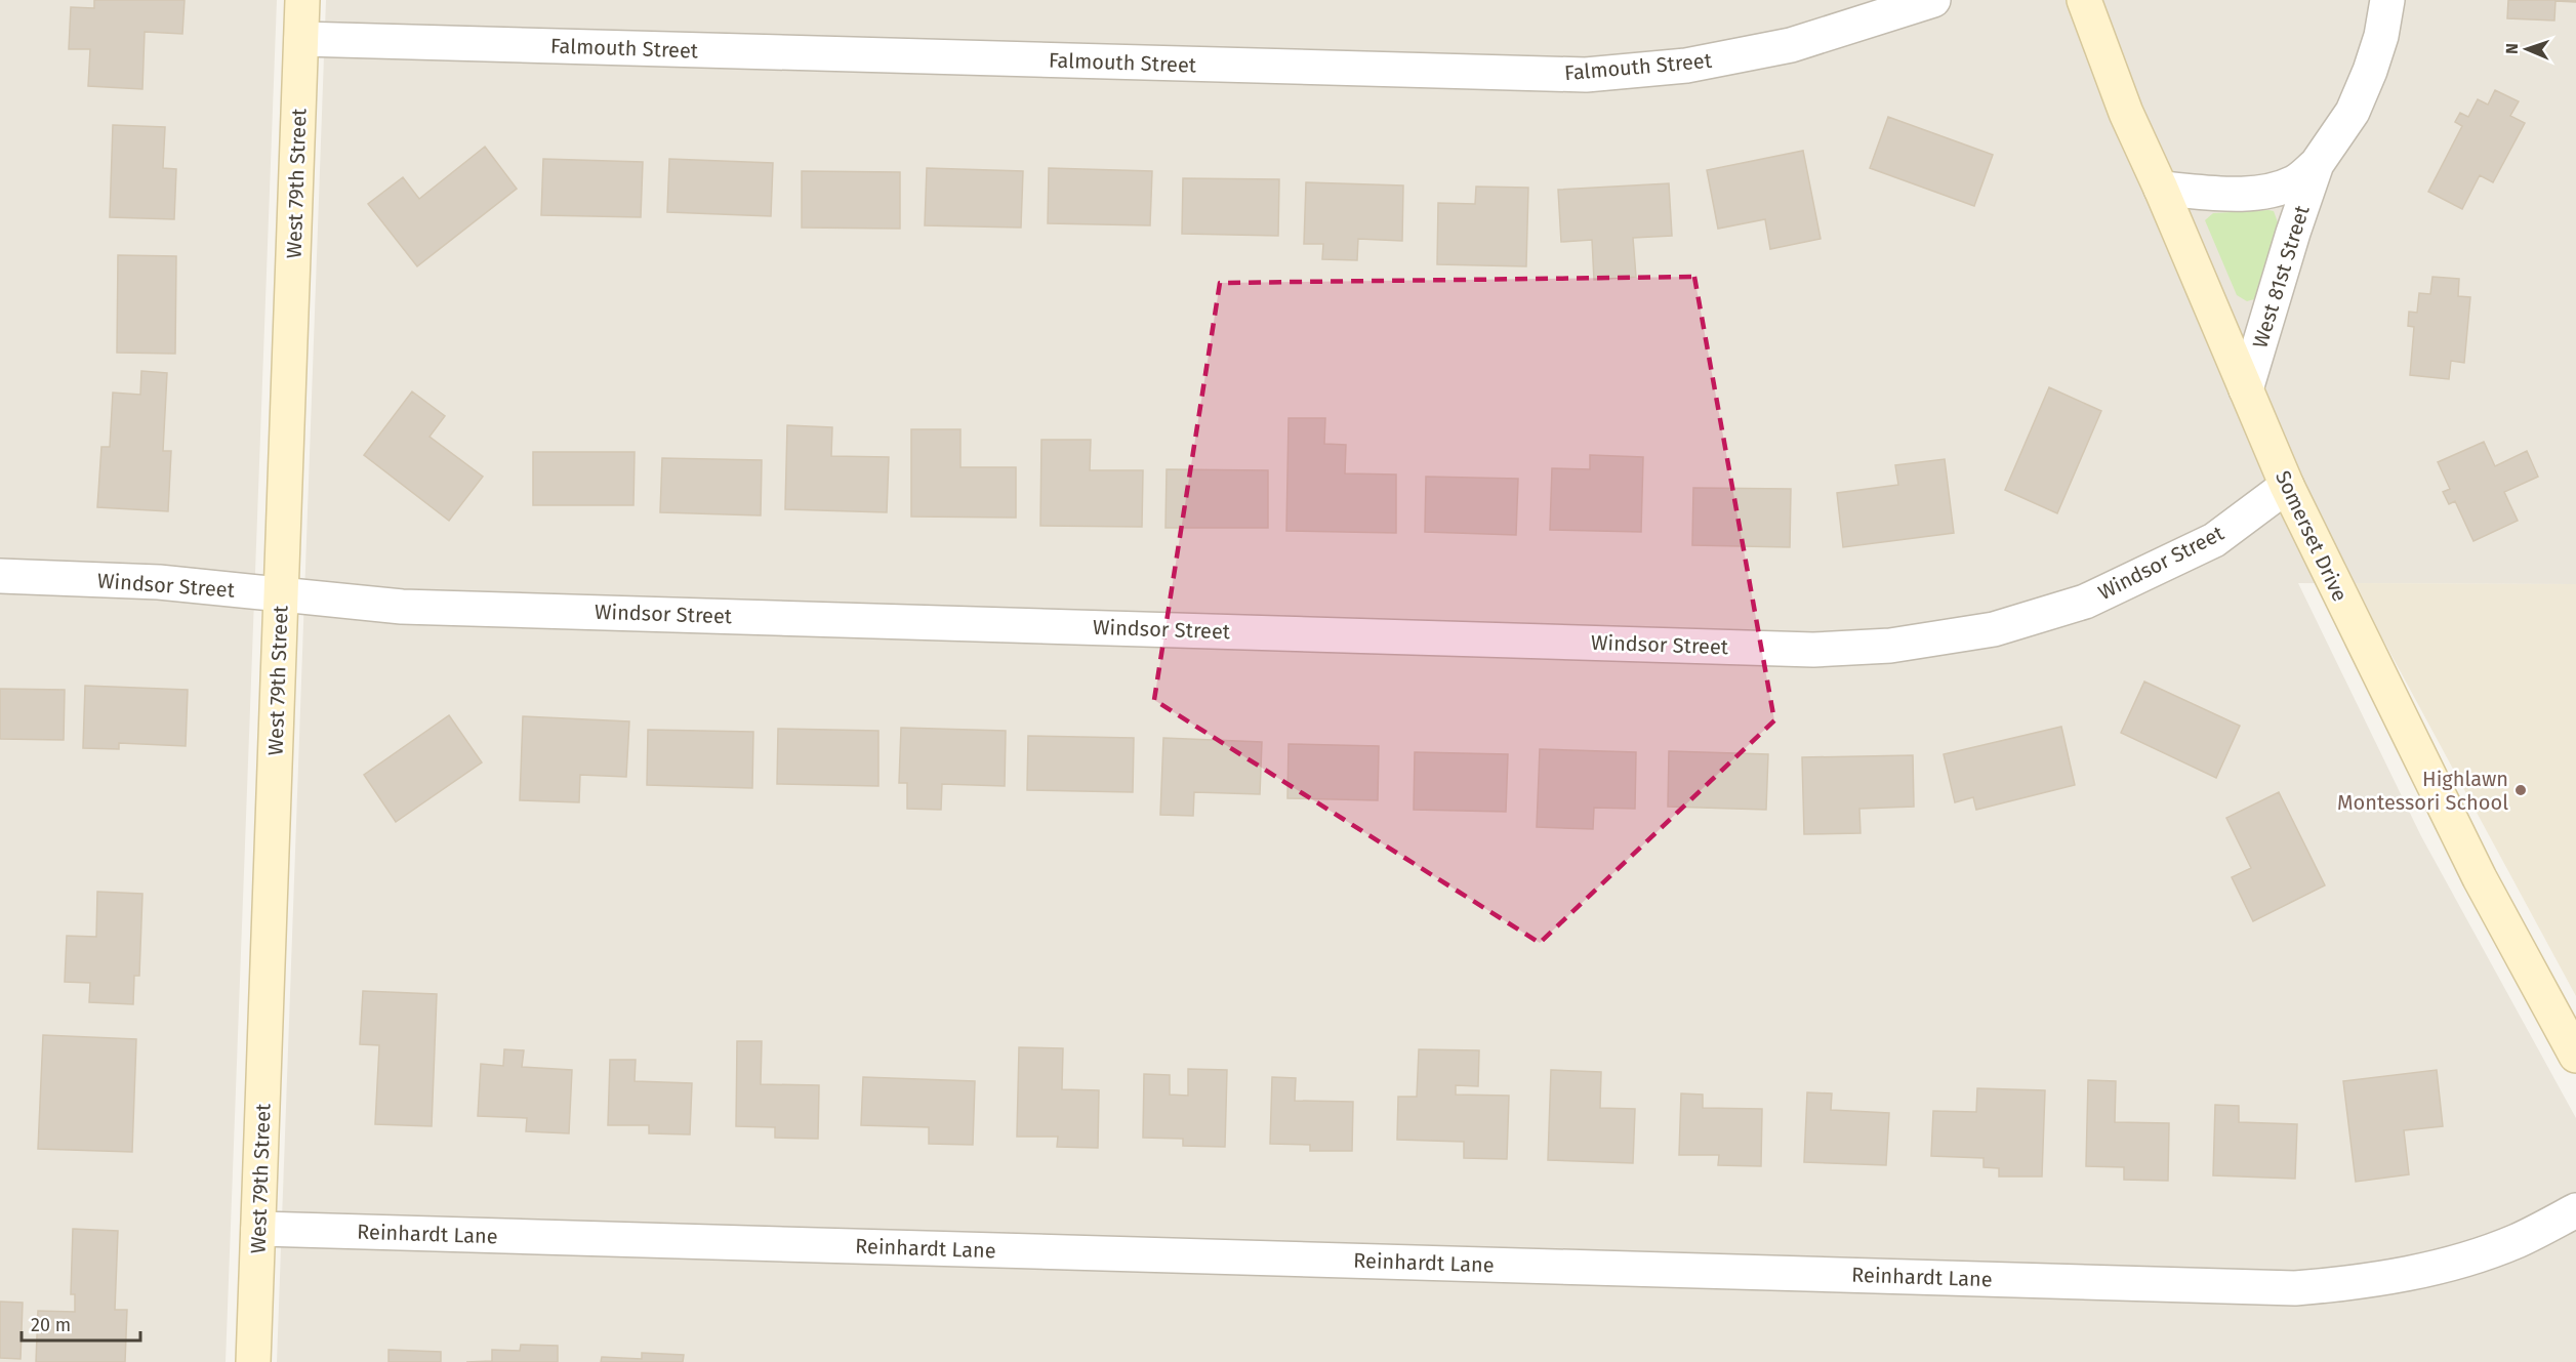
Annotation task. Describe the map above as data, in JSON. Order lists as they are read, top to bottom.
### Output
{
  "streets": {
    "street": [
      "Falmouth Street",
      "West 79th Street",
      "West 81st Street",
      "Somerset Drive",
      "Windsor Street",
      "Reinhardt Lane"
    ]
  },
  "crossings": [
    ["Falmouth Street", "West 79th Street"],
    ["West 79th Street", "Windsor Street"],
    ["West 79th Street", "Reinhardt Lane"],
    ["West 81st Street", "Somerset Drive"],
    ["Somerset Drive", "Windsor Street"]
  ],
  "places": ["Highlawn Montessori School"],
  "scale_bar": "20 m",
  "north": "left"
}
